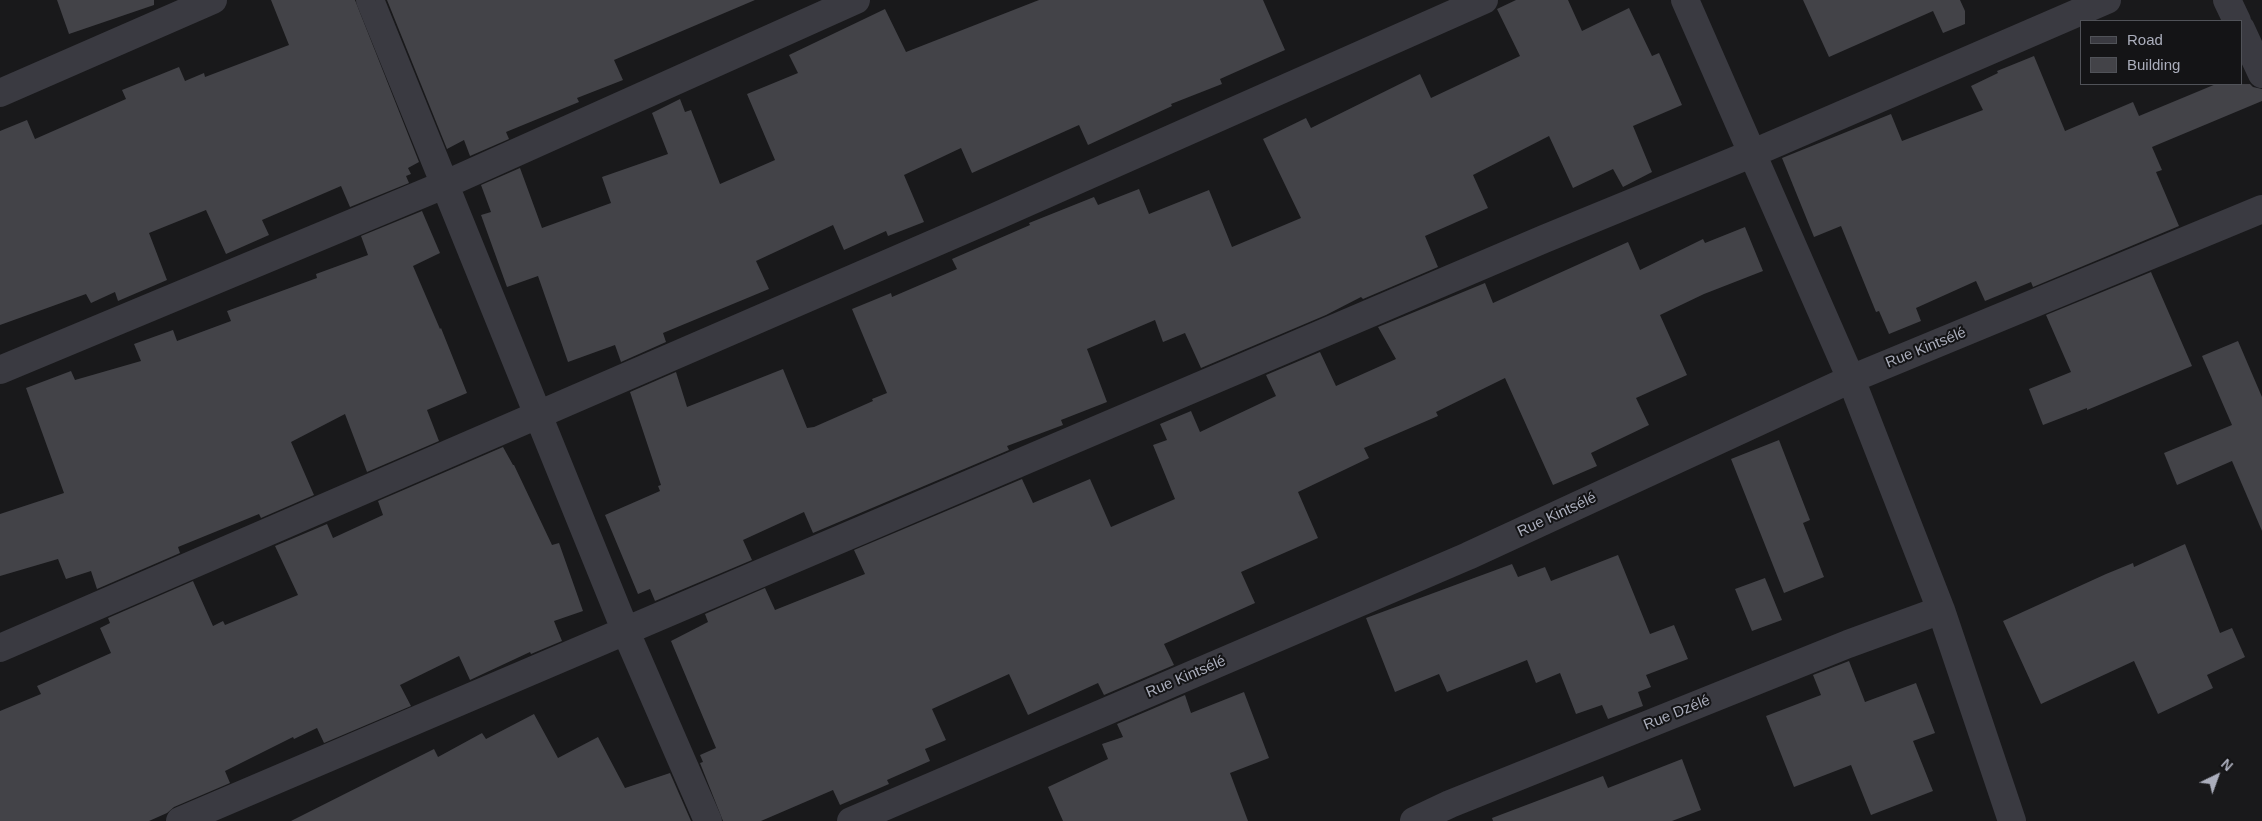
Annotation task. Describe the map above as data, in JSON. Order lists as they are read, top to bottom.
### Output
{
  "streets": {
    "street": ["Rue Kintsélé", "Rue Dzélé"]
  },
  "legend": ["Road", "Building"],
  "north": "top right"
}
